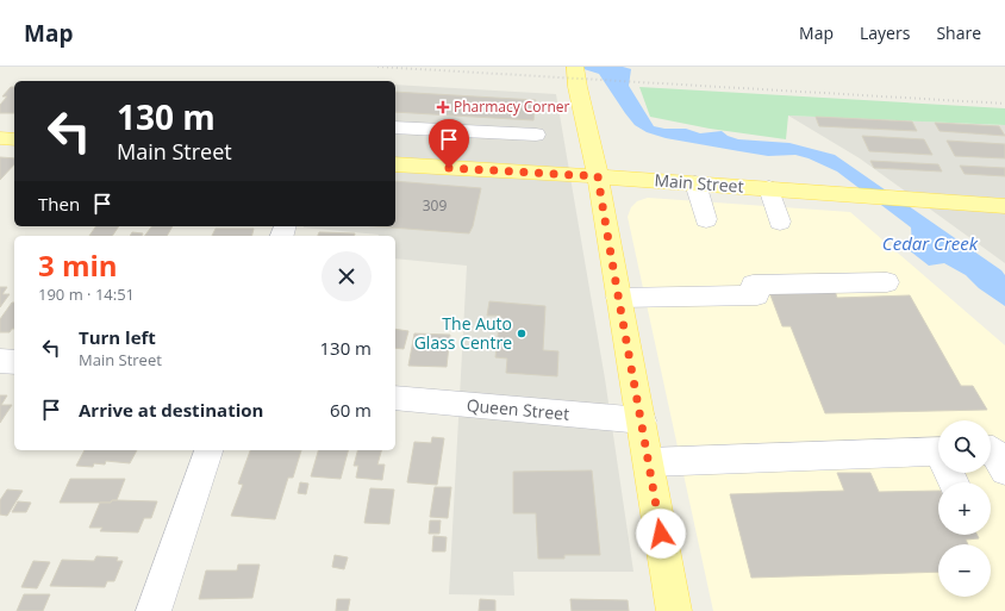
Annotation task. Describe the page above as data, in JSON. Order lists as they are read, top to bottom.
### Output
{
  "streets": {
    "main road": ["Main Street"],
    "street": ["Queen Street"]
  },
  "water": ["Cedar Creek"],
  "places": {
    "health": ["Pharmacy Corner"],
    "other": ["The Auto Glass Centre"]
  },
  "house_numbers": ["309"],
  "page": {
    "header": "Map",
    "nav": ["Map", "Layers", "Share"],
    "turn": ["130 m", "Main Street"],
    "then": "Then",
    "heading": ["3 min", "190 m · 14:51"],
    "list": [
      {
        "name": "Turn left",
        "note": "Main Street",
        "value": "130 m"
      },
      {
        "name": "Arrive at destination",
        "value": "60 m"
      }
    ],
    "map_buttons": ["+", "−"]
  }
}
